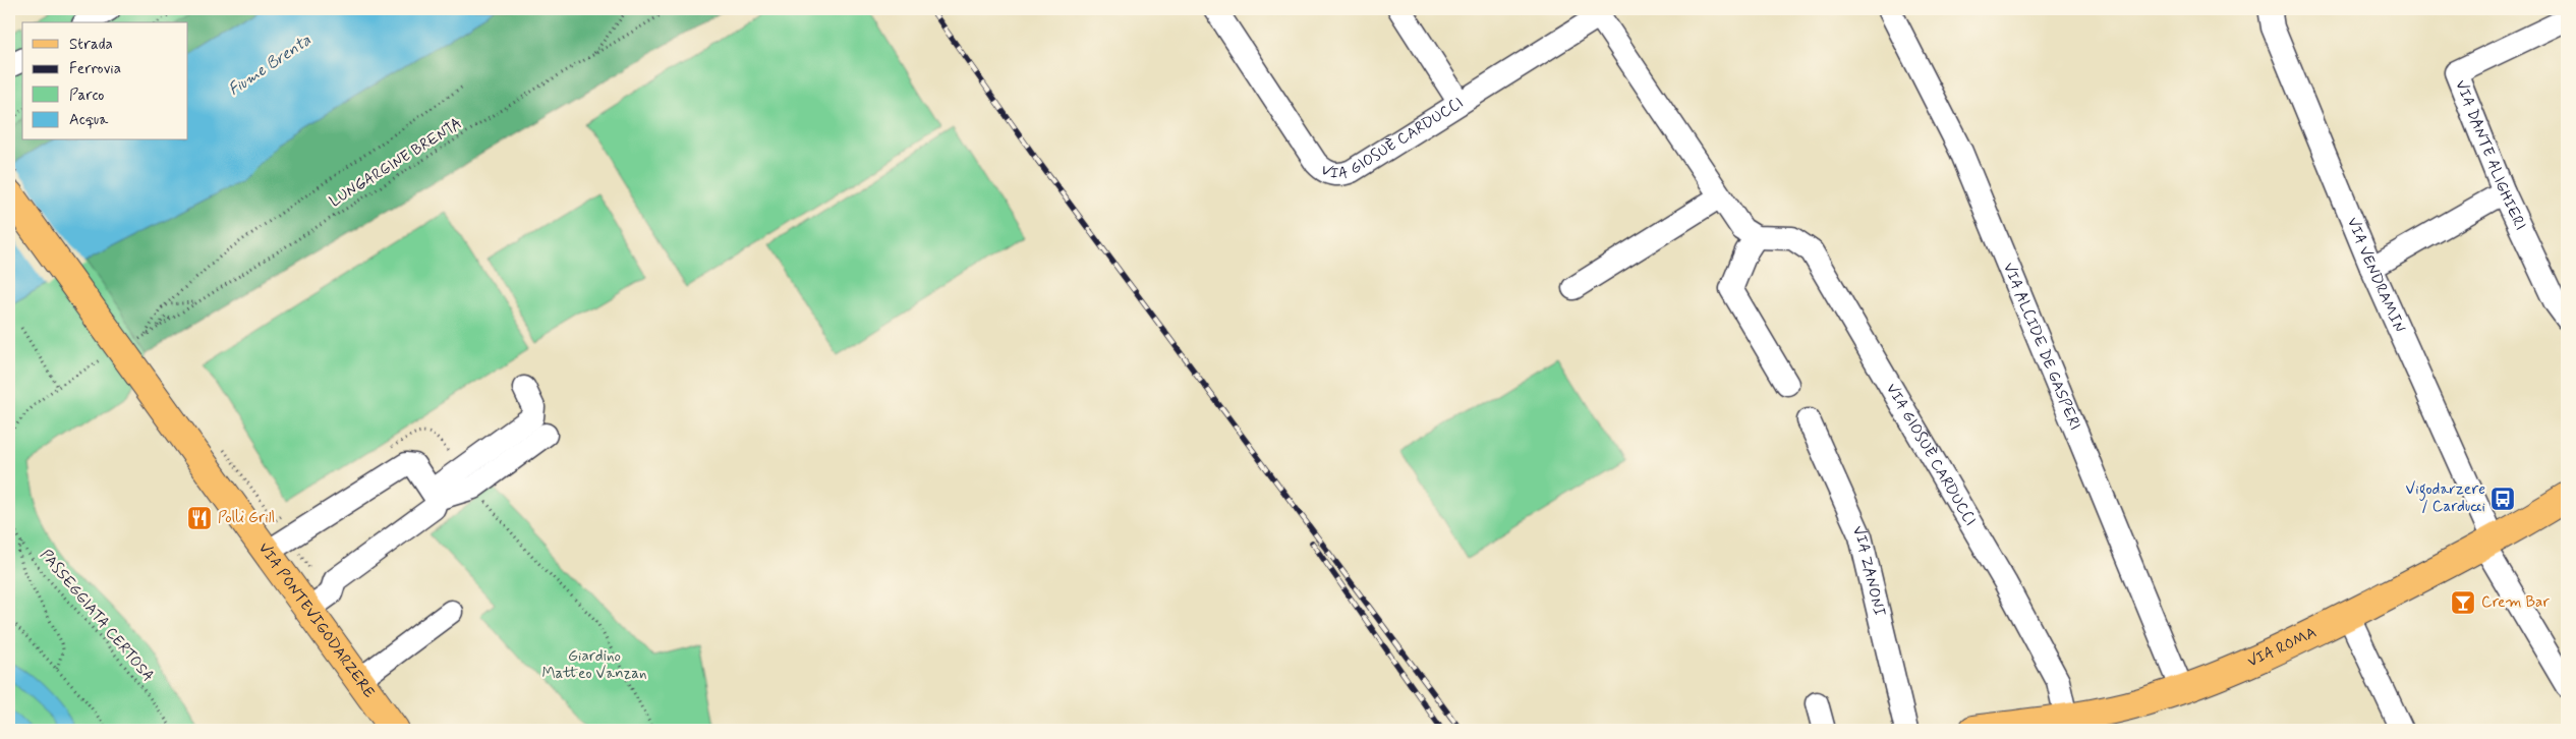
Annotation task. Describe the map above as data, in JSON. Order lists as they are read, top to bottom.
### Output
{
  "streets": {
    "main road": ["VIA PONTEVIGODARZERE", "VIA ROMA"],
    "street": [
      "VIA GIOSUÈ CARDUCCI",
      "VIA DANTE ALIGHIERI",
      "VIA VENDRAMIN",
      "VIA ALCIDE DE GASPERI",
      "VIA ZANONI"
    ],
    "path": ["LUNGARGINE BRENTA", "PASSEGGIATA CERTOSA"]
  },
  "crossings": [
    ["VIA GIOSUÈ CARDUCCI", "VIA ROMA"],
    ["LUNGARGINE BRENTA", "VIA PONTEVIGODARZERE"],
    ["VIA VENDRAMIN", "VIA ROMA"],
    ["VIA ALCIDE DE GASPERI", "VIA ROMA"]
  ],
  "water": ["Fiume Brenta"],
  "parks": ["Giardino Matteo Vanzan"],
  "places": {
    "bus stop": ["Vigodarzere / Carducci"],
    "restaurant": ["Polli Grill"],
    "bar": ["Crem Bar"]
  },
  "legend": [
    "Strada",
    "Ferrovia",
    "Parco",
    "Acqua"
  ]
}
